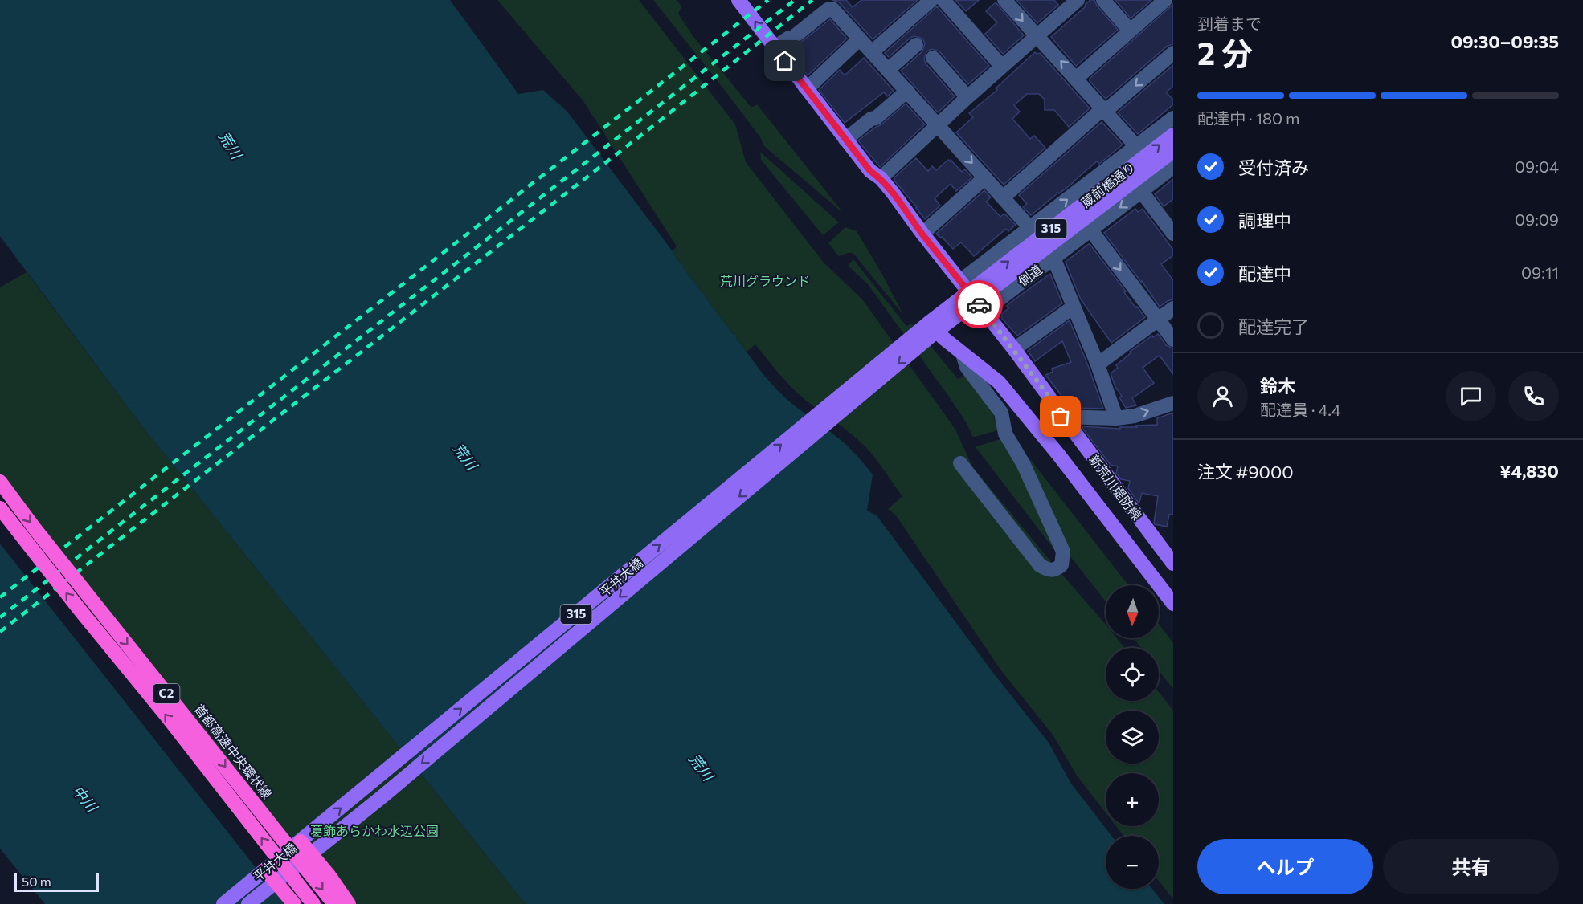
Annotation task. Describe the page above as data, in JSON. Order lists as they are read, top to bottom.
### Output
{
  "streets": {
    "highway": ["C2", "首都高速中央環状線"],
    "main road": [
      "蔵前橋通り",
      "315",
      "新荒川堤防線",
      "平井大橋"
    ],
    "street": ["側道"]
  },
  "crossings": [
    ["蔵前橋通り", "新荒川堤防線"],
    ["蔵前橋通り", "平井大橋"],
    ["側道", "新荒川堤防線"],
    ["新荒川堤防線", "平井大橋"]
  ],
  "water": ["荒川", "中川"],
  "parks": ["荒川グラウンド", "葛飾あらかわ水辺公園"],
  "scale_bar": "50 m",
  "north": "bottom",
  "page": {
    "heading": ["2 分", "到着まで", "09:30–09:35"],
    "panel": [
      "鈴木",
      "配達員 · 4.4",
      "注文 #9000",
      "¥4,830"
    ],
    "bar": "配達中 · 180 m",
    "list": [
      ["受付済み", "09:04"],
      ["調理中", "09:09"],
      ["配達中", "09:11"],
      "配達完了"
    ],
    "map_buttons": ["+", "−"],
    "buttons": ["ヘルプ", "共有"],
    "scale": "50 m"
  }
}
